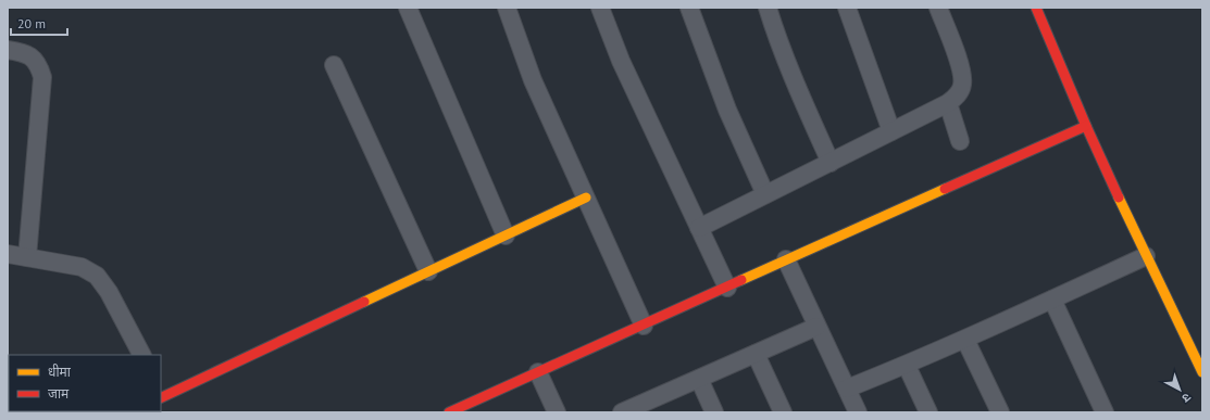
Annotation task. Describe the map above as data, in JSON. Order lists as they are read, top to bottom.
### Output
{
  "legend": ["धीमा", "जाम"],
  "scale_bar": "20 m",
  "north": "bottom right"
}
